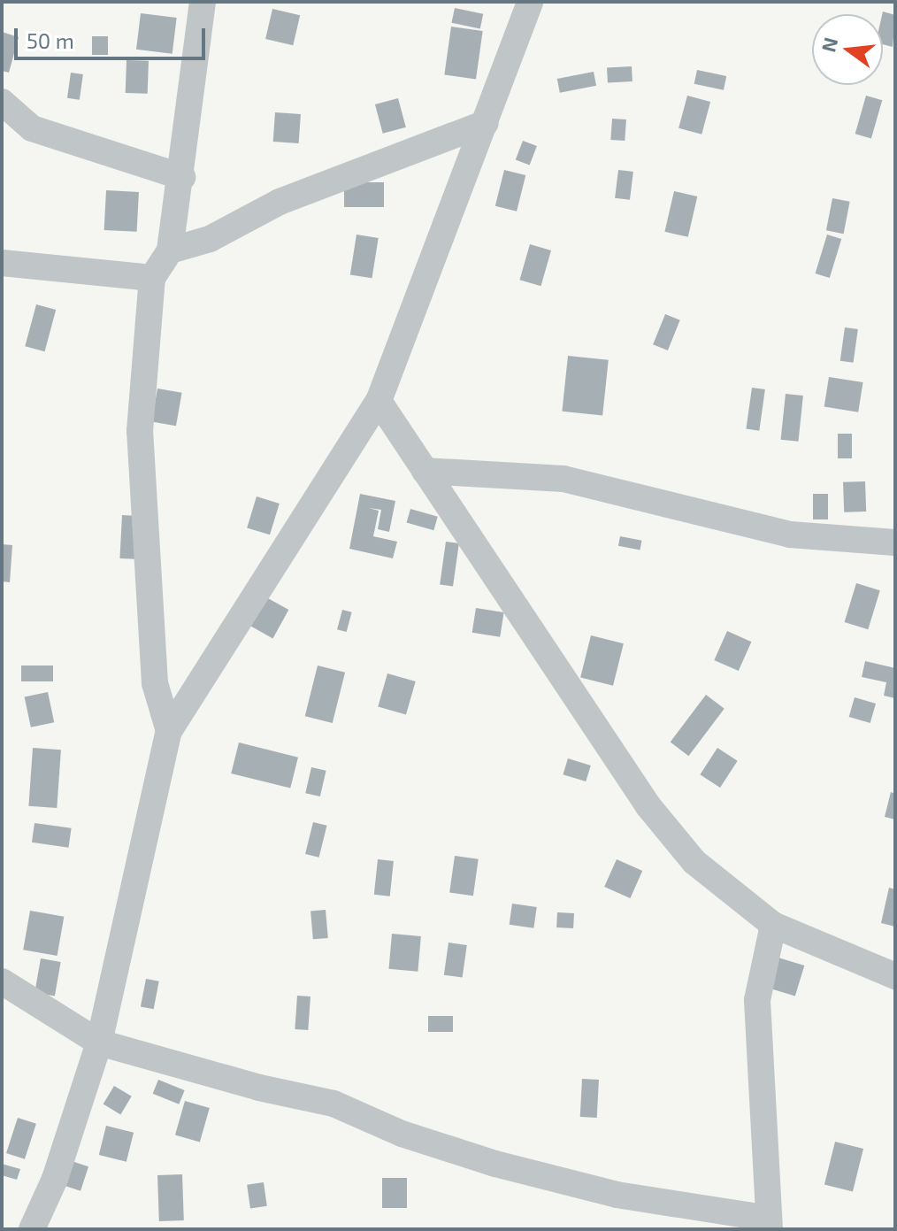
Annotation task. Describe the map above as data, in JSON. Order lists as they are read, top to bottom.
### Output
{
  "scale_bar": "50 m",
  "north": "left"
}
